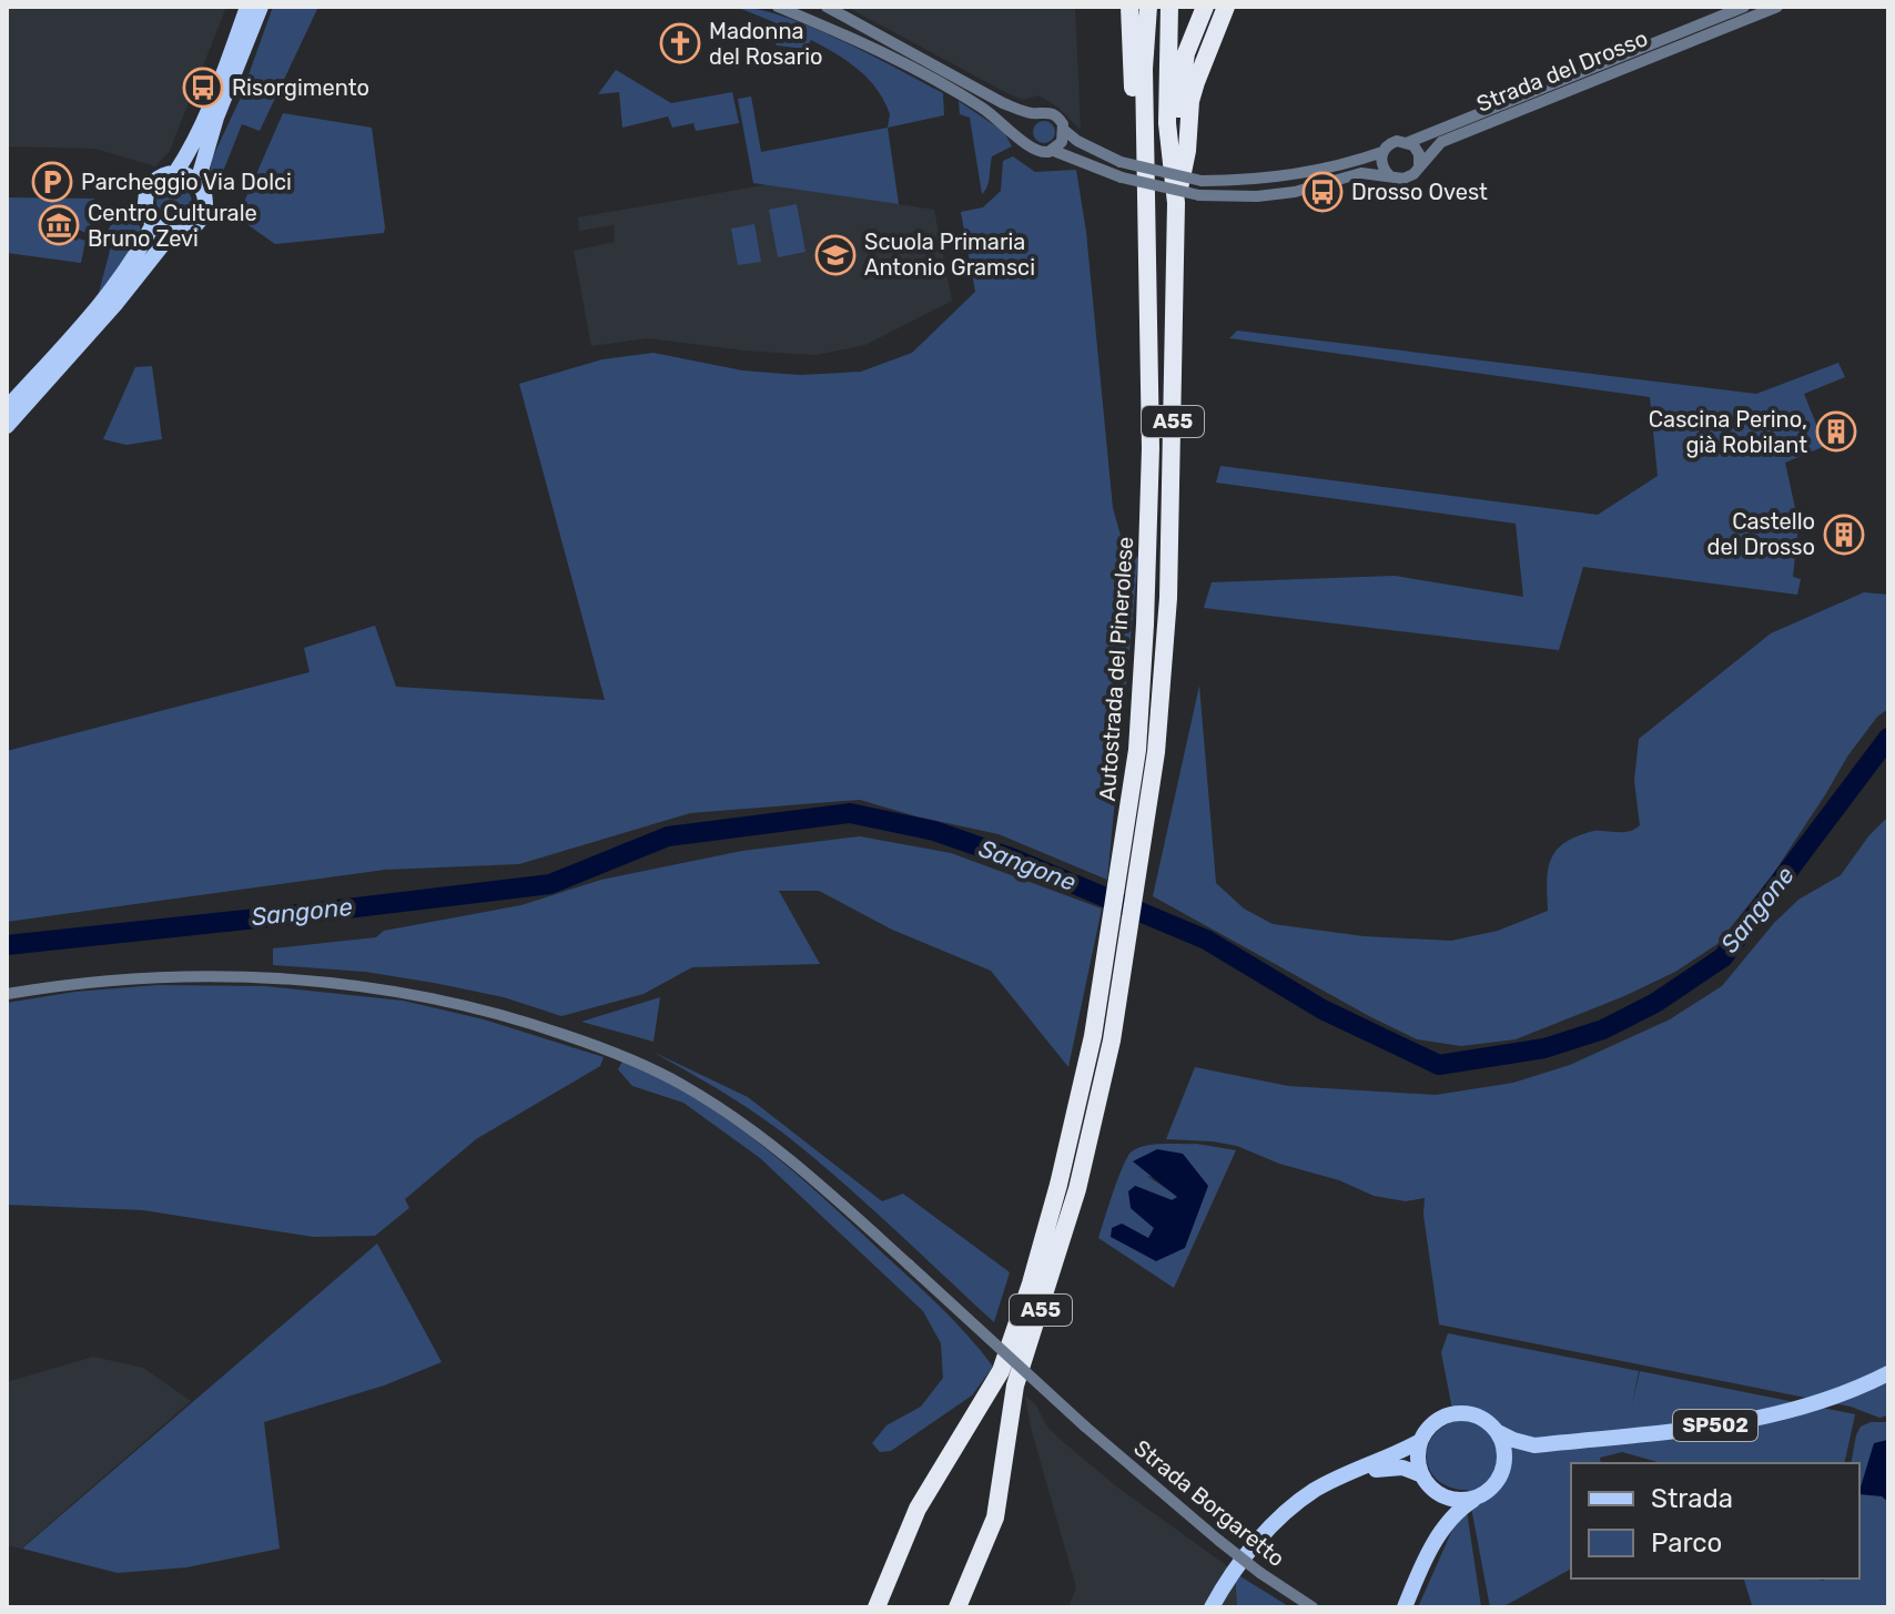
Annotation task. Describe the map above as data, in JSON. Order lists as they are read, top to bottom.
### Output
{
  "streets": {
    "highway": ["A55", "Autostrada del Pinerolese"],
    "main road": ["SP502"],
    "street": ["Strada del Drosso", "Strada Borgaretto"]
  },
  "water": ["Sangone"],
  "places": {
    "church": ["Madonna del Rosario"],
    "bus stop": ["Risorgimento", "Drosso Ovest"],
    "parking": ["Parcheggio Via Dolci"],
    "museum": ["Centro Culturale Bruno Zevi"],
    "school or university": ["Scuola Primaria Antonio Gramsci"],
    "building": ["Cascina Perino, già Robilant", "Castello del Drosso"]
  },
  "legend": ["Strada", "Parco"]
}
